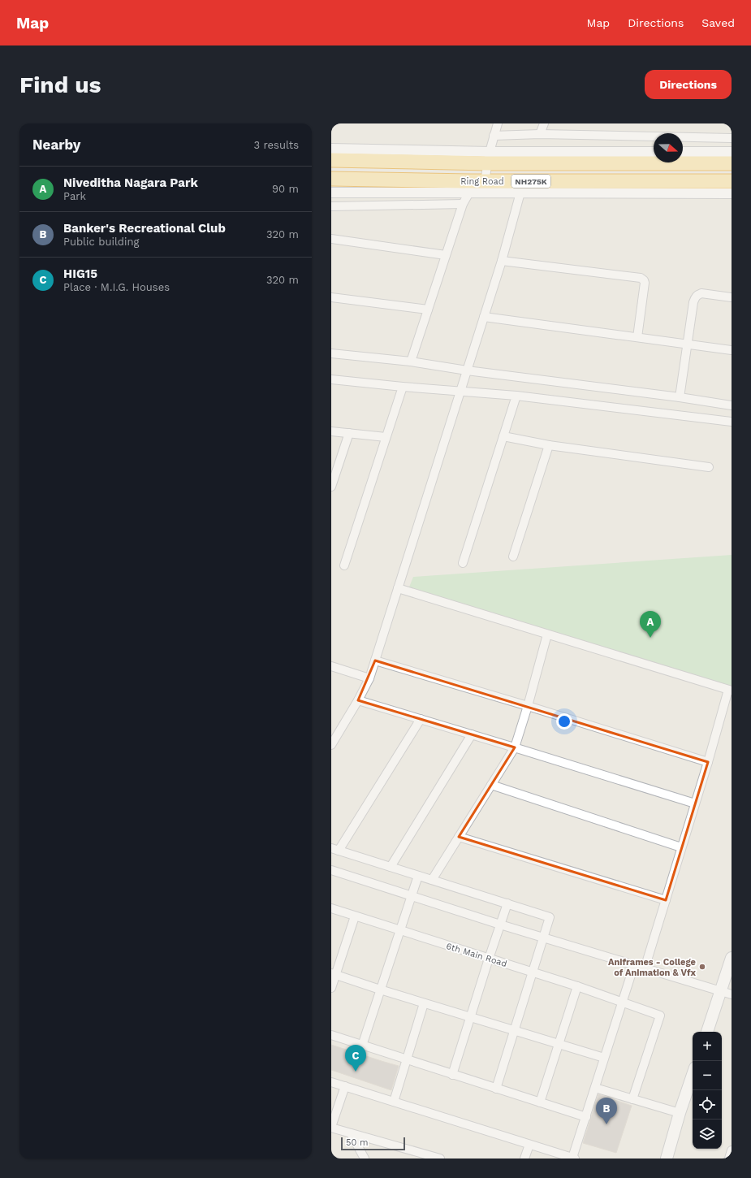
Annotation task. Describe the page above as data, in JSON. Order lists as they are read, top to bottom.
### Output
{
  "streets": {
    "highway": ["Ring Road", "NH275K"],
    "street": ["6th Main Road"]
  },
  "places": ["Aniframes - College of Animation & Vfx"],
  "scale_bar": "50 m",
  "north": "right",
  "page": {
    "header": "Map",
    "nav": ["Map", "Directions", "Saved"],
    "buttons": "Directions",
    "title": "Find us",
    "heading": ["Nearby", "3 results"],
    "list": [
      {
        "mark": "A",
        "name": "Niveditha Nagara Park",
        "note": "Park",
        "value": "90 m"
      },
      {
        "mark": "B",
        "name": "Banker's Recreational Club",
        "note": "Public building",
        "value": "320 m"
      },
      {
        "mark": "C",
        "name": "HIG15",
        "note": "Place · M.I.G. Houses",
        "value": "320 m"
      }
    ],
    "pins": ["A", "C", "B"],
    "map_buttons": ["+", "−"],
    "scale": "50 m"
  }
}
